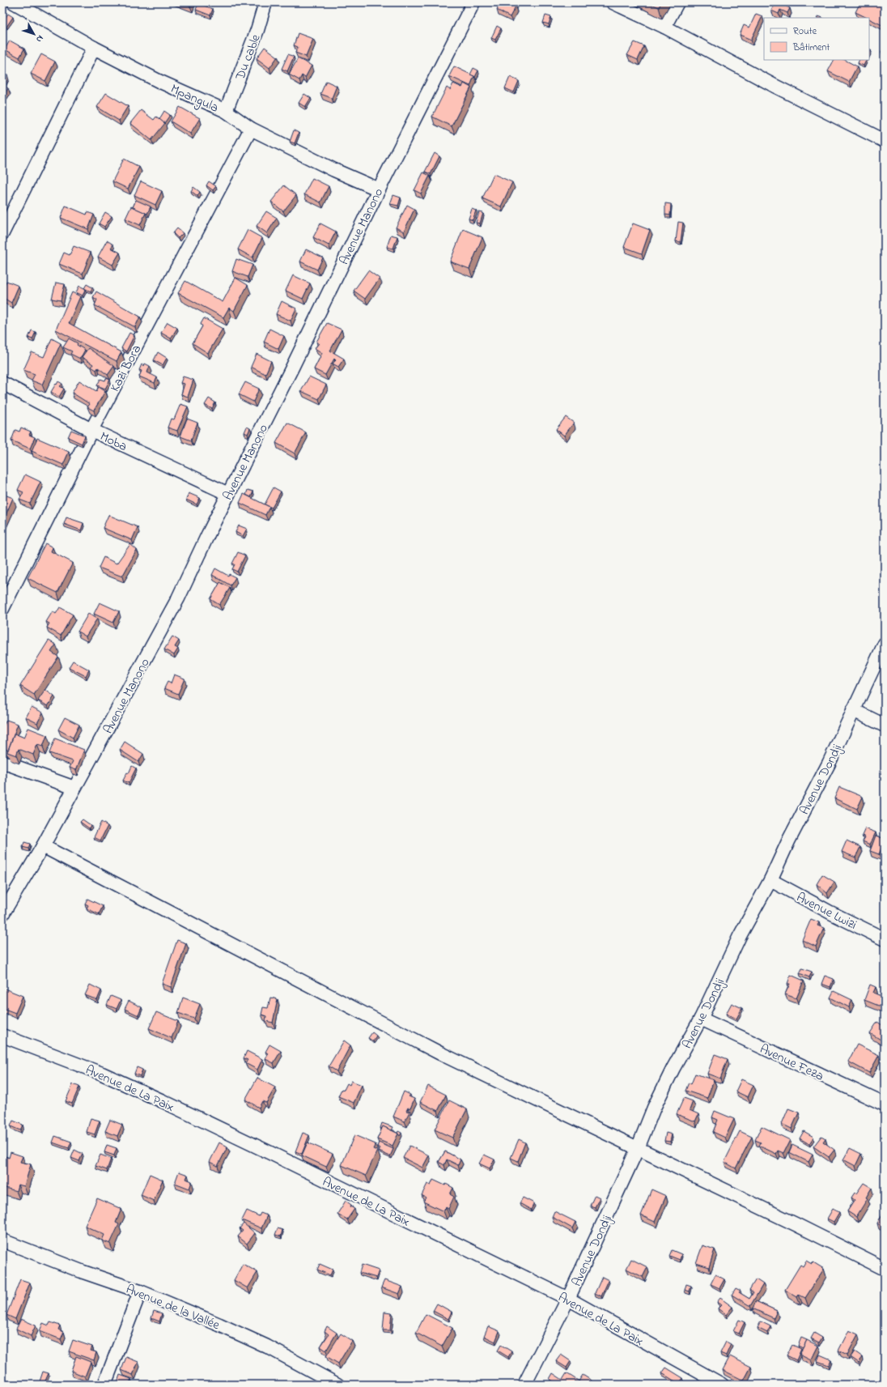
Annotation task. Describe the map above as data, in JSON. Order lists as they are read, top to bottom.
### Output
{
  "streets": {
    "street": [
      "Du cable",
      "Mpangula",
      "Avenue Manono",
      "Kazi Bora",
      "Moba",
      "Avenue Dondji",
      "Avenue Lwizi",
      "Avenue Feza",
      "Avenue de La Paix",
      "Avenue de la Vallée"
    ]
  },
  "crossings": [
    ["Du cable", "Mpangula"],
    ["Mpangula", "Avenue Manono"],
    ["Mpangula", "Kazi Bora"],
    ["Avenue Manono", "Moba"],
    ["Kazi Bora", "Moba"],
    ["Avenue Dondji", "Avenue Lwizi"],
    ["Avenue Dondji", "Avenue Feza"],
    ["Avenue Dondji", "Avenue de La Paix"]
  ],
  "legend": ["Route", "Bâtiment"],
  "north": "bottom right"
}
